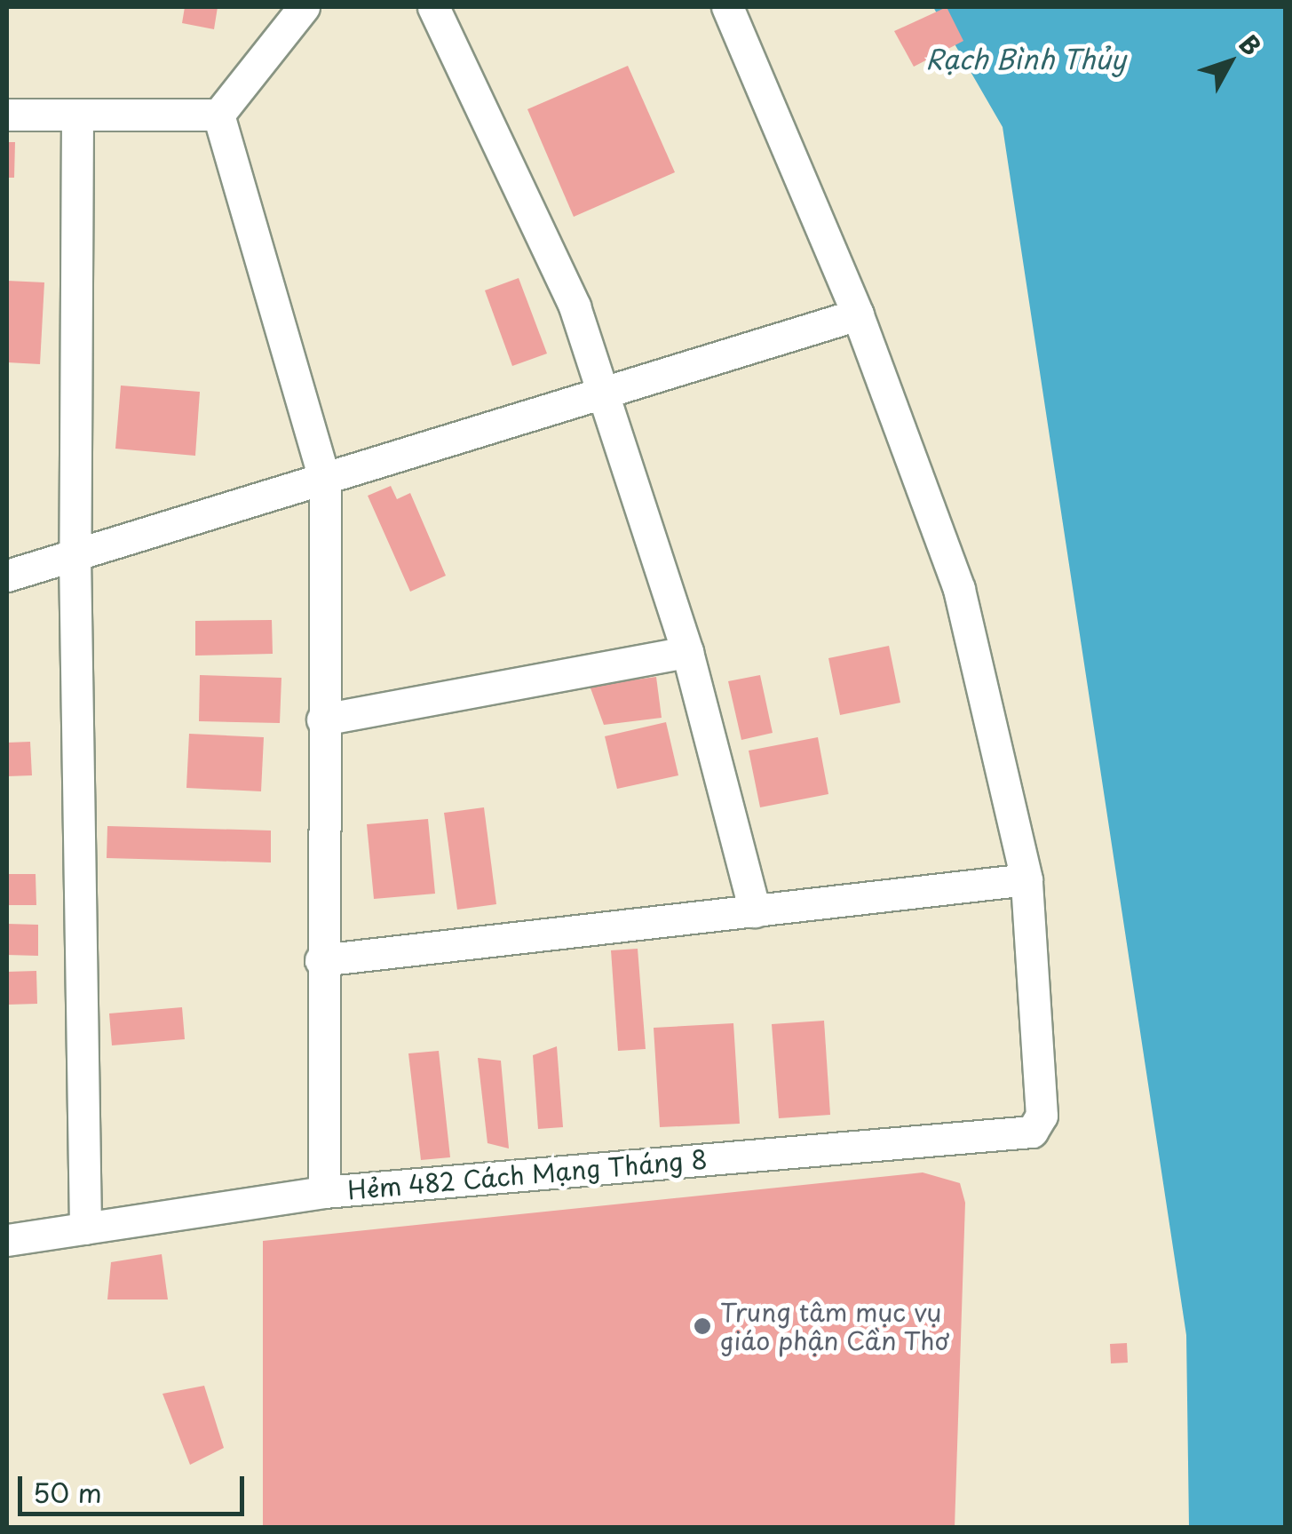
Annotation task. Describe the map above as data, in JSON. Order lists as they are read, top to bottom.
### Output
{
  "streets": {
    "street": ["Hẻm 482 Cách Mạng Tháng 8"]
  },
  "water": ["Rạch Bình Thủy"],
  "places": ["Trung tâm mục vụ giáo phận Cần Thơ"],
  "scale_bar": "50 m",
  "north": "top right"
}
